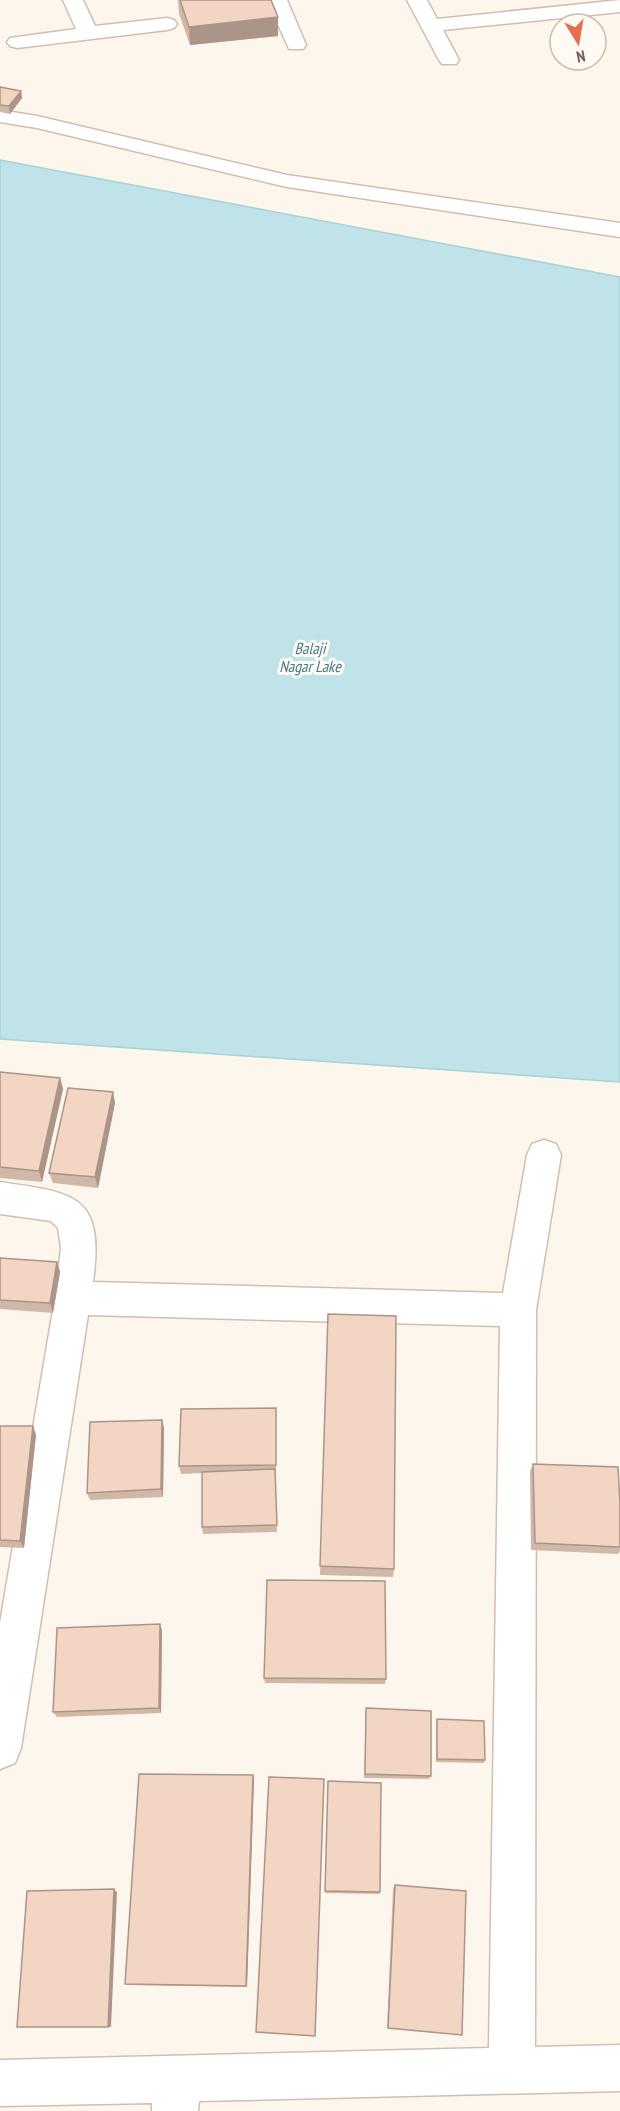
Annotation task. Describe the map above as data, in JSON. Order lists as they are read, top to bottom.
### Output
{
  "water": ["Balaji Nagar Lake"],
  "north": "bottom"
}
